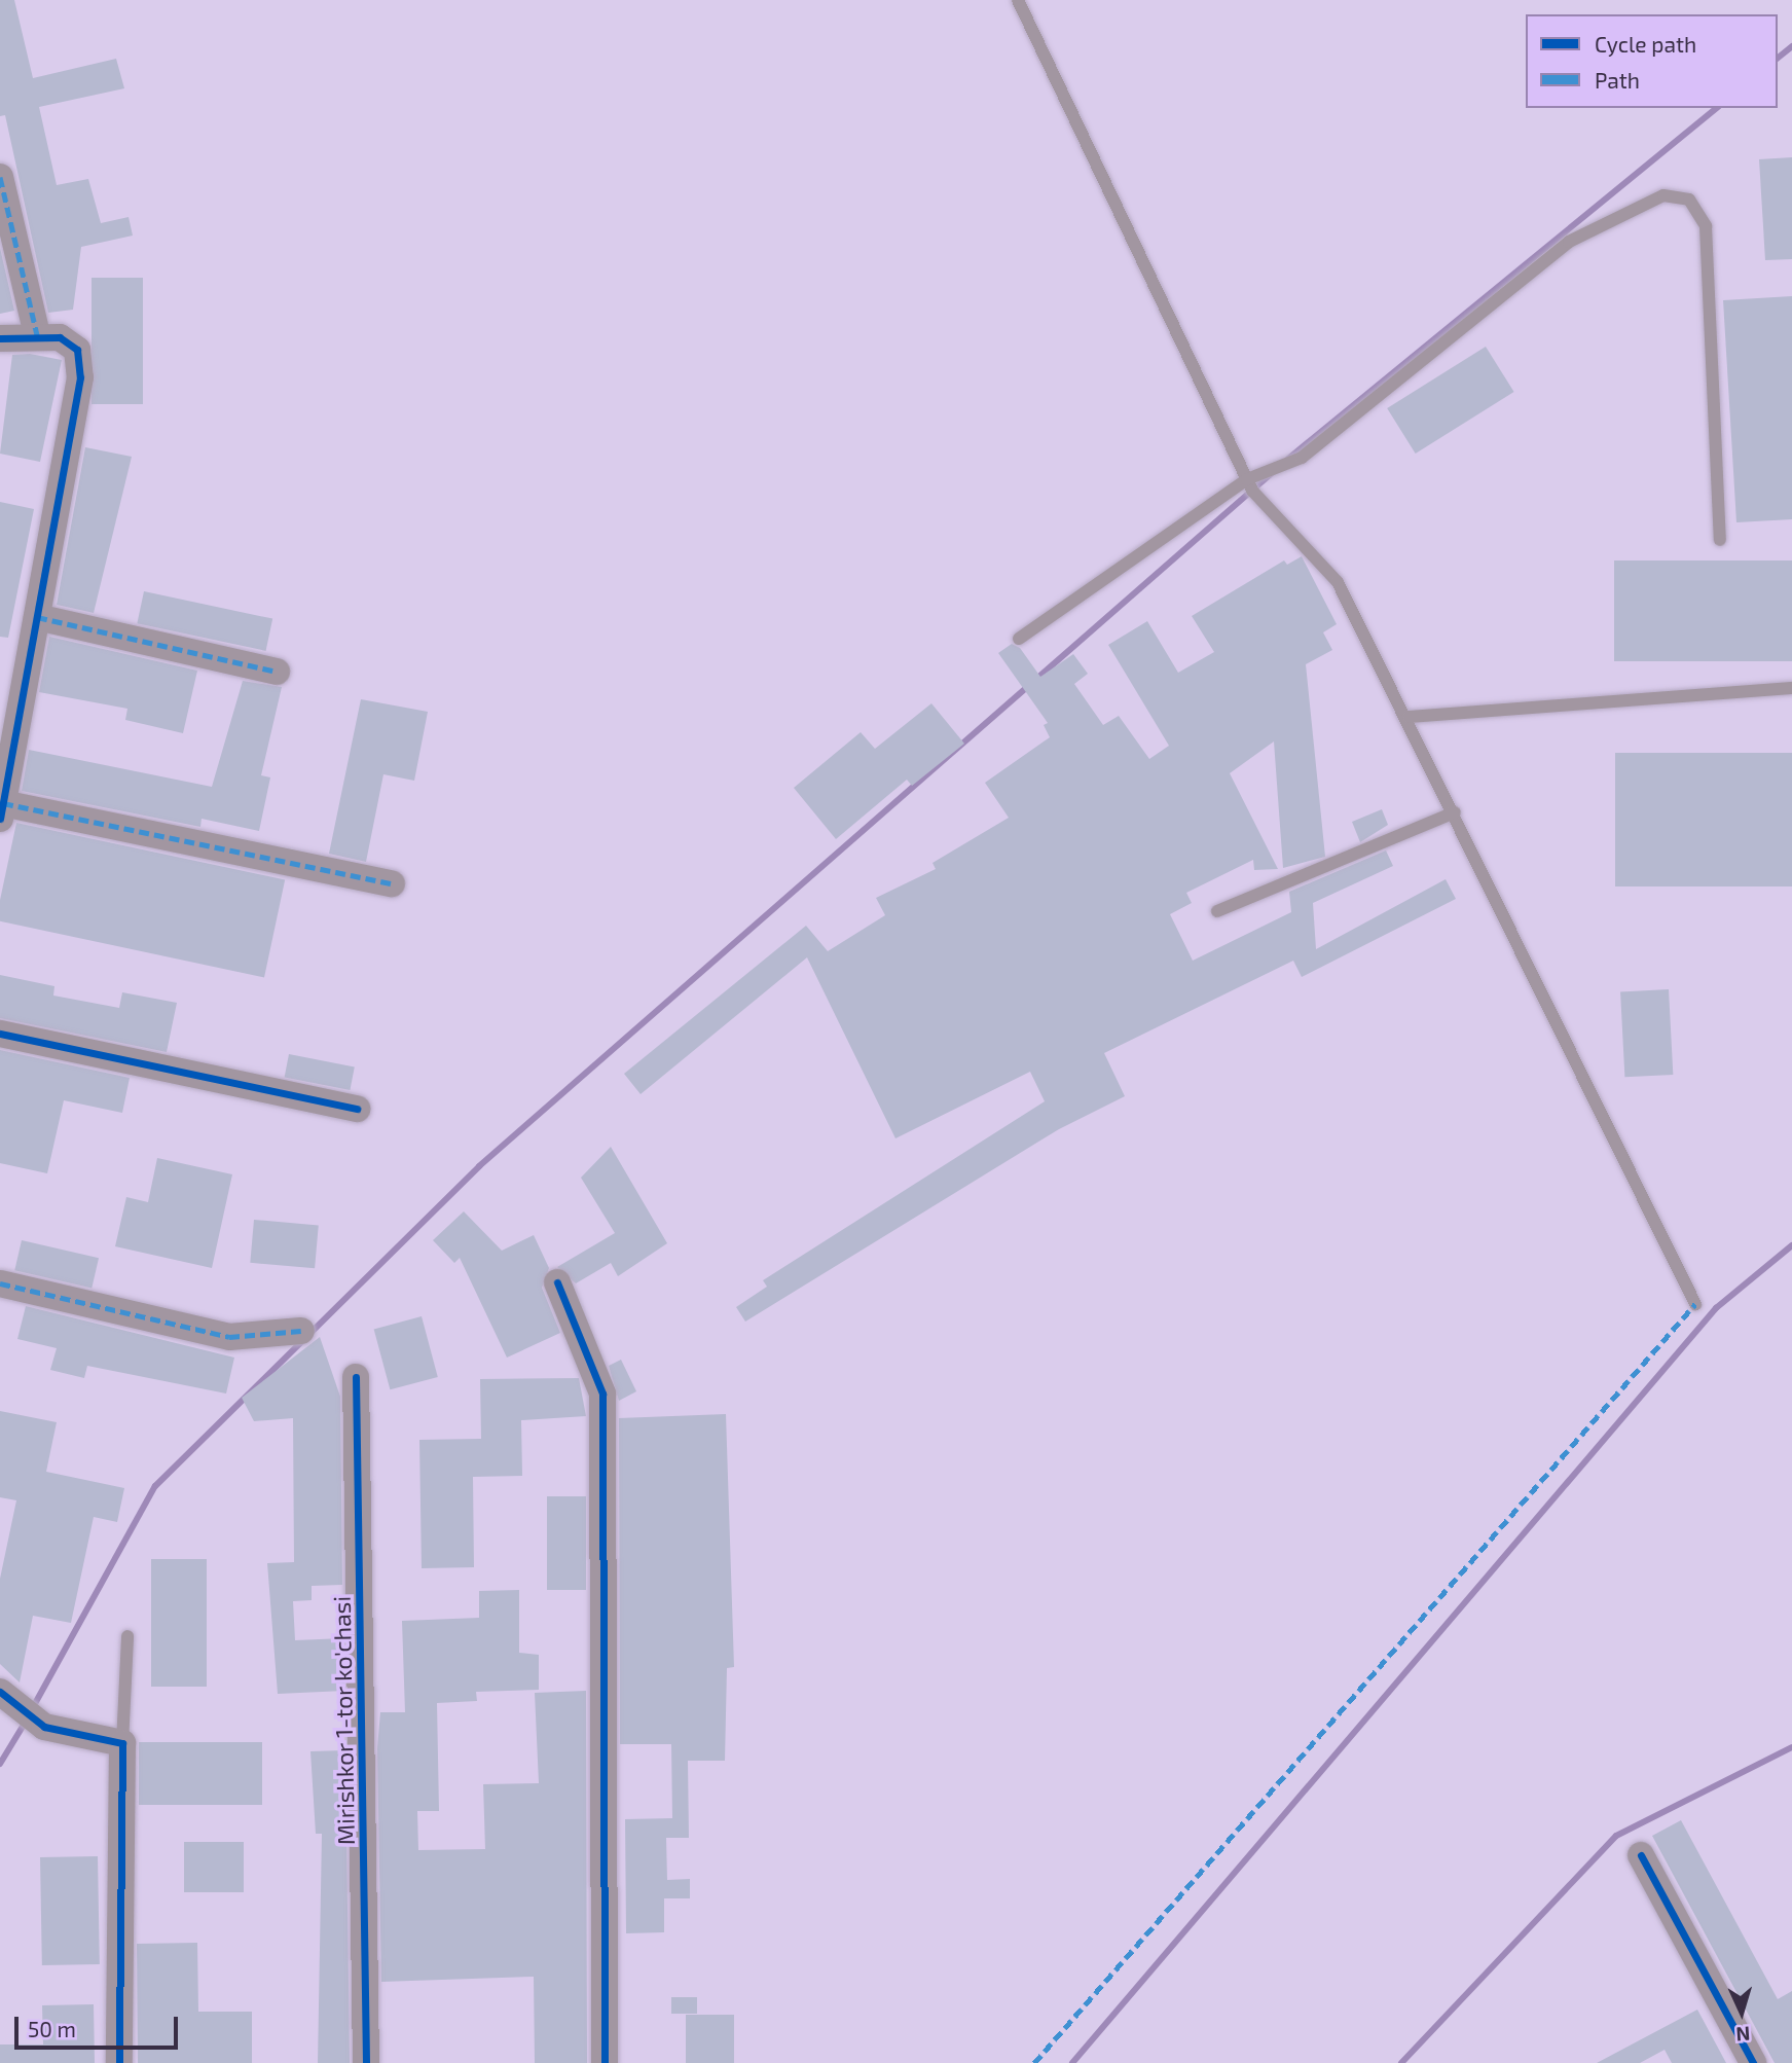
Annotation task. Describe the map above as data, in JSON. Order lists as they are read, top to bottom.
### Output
{
  "streets": {
    "street": ["Mirishkor 1-tor ko'chasi"]
  },
  "legend": ["Cycle path", "Path"],
  "scale_bar": "50 m",
  "north": "bottom"
}
